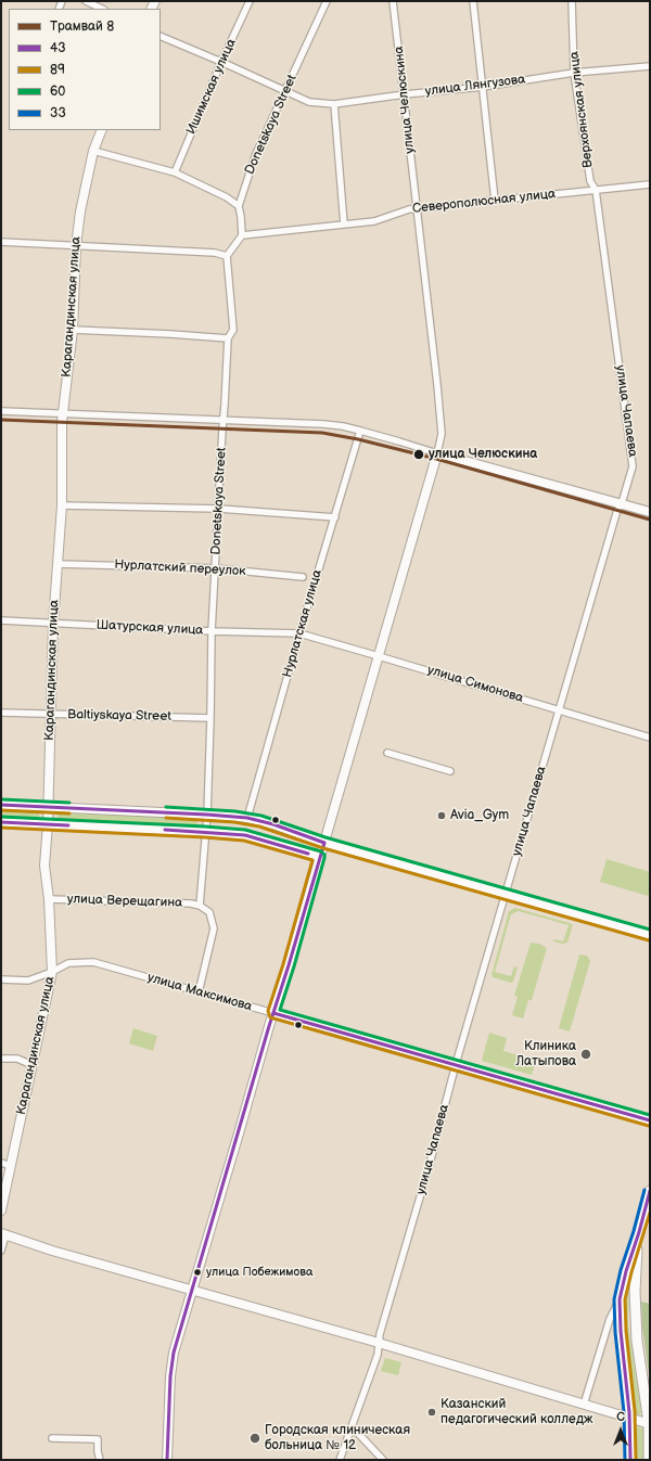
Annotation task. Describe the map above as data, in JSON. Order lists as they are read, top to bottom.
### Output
{
  "streets": {
    "street": [
      "улица Лянгузова",
      "Ишимская улица",
      "улица Челюскина",
      "Верхоянская улица",
      "Donetskaya Street",
      "Северополюсная улица",
      "Карагандинская улица",
      "улица Чапаева",
      "Нурлатский переулок",
      "Нурлатская улица",
      "Шатурская улица",
      "улица Симонова",
      "Baltiyskaya Street",
      "улица Верещагина",
      "улица Максимова"
    ]
  },
  "crossings": [
    ["улица Лянгузова", "Ишимская улица"],
    ["улица Лянгузова", "улица Челюскина"],
    ["улица Лянгузова", "Верхоянская улица"],
    ["улица Лянгузова", "Donetskaya Street"],
    ["улица Челюскина", "Северополюсная улица"],
    ["улица Челюскина", "улица Симонова"],
    ["улица Челюскина", "улица Максимова"],
    ["Верхоянская улица", "Северополюсная улица"],
    ["Верхоянская улица", "улица Чапаева"],
    ["Donetskaya Street", "Северополюсная улица"],
    ["Donetskaya Street", "Нурлатский переулок"],
    ["Donetskaya Street", "Шатурская улица"],
    ["Donetskaya Street", "Baltiyskaya Street"],
    ["Donetskaya Street", "улица Верещагина"],
    ["Северополюсная улица", "улица Чапаева"],
    ["Карагандинская улица", "Нурлатский переулок"],
    ["Карагандинская улица", "Шатурская улица"],
    ["Карагандинская улица", "Baltiyskaya Street"],
    ["Карагандинская улица", "улица Верещагина"],
    ["Карагандинская улица", "улица Максимова"],
    ["улица Чапаева", "улица Симонова"],
    ["улица Чапаева", "улица Максимова"],
    ["Нурлатская улица", "Шатурская улица"],
    ["Нурлатская улица", "улица Симонова"],
    ["Шатурская улица", "улица Симонова"]
  ],
  "places": [
    "улица Челюскина",
    "Avia_Gym",
    "Клиника Латыпова",
    "улица Побежимова",
    "Казанский педагогический колледж",
    "Городская клиническая больница № 12"
  ],
  "lines": [
    "tram line 8",
    "transit line 60",
    "transit line 43",
    "transit line 89",
    "transit line 33"
  ],
  "legend": [
    "Трамвай 8",
    "43",
    "89",
    "60",
    "33"
  ],
  "north": "top"
}
